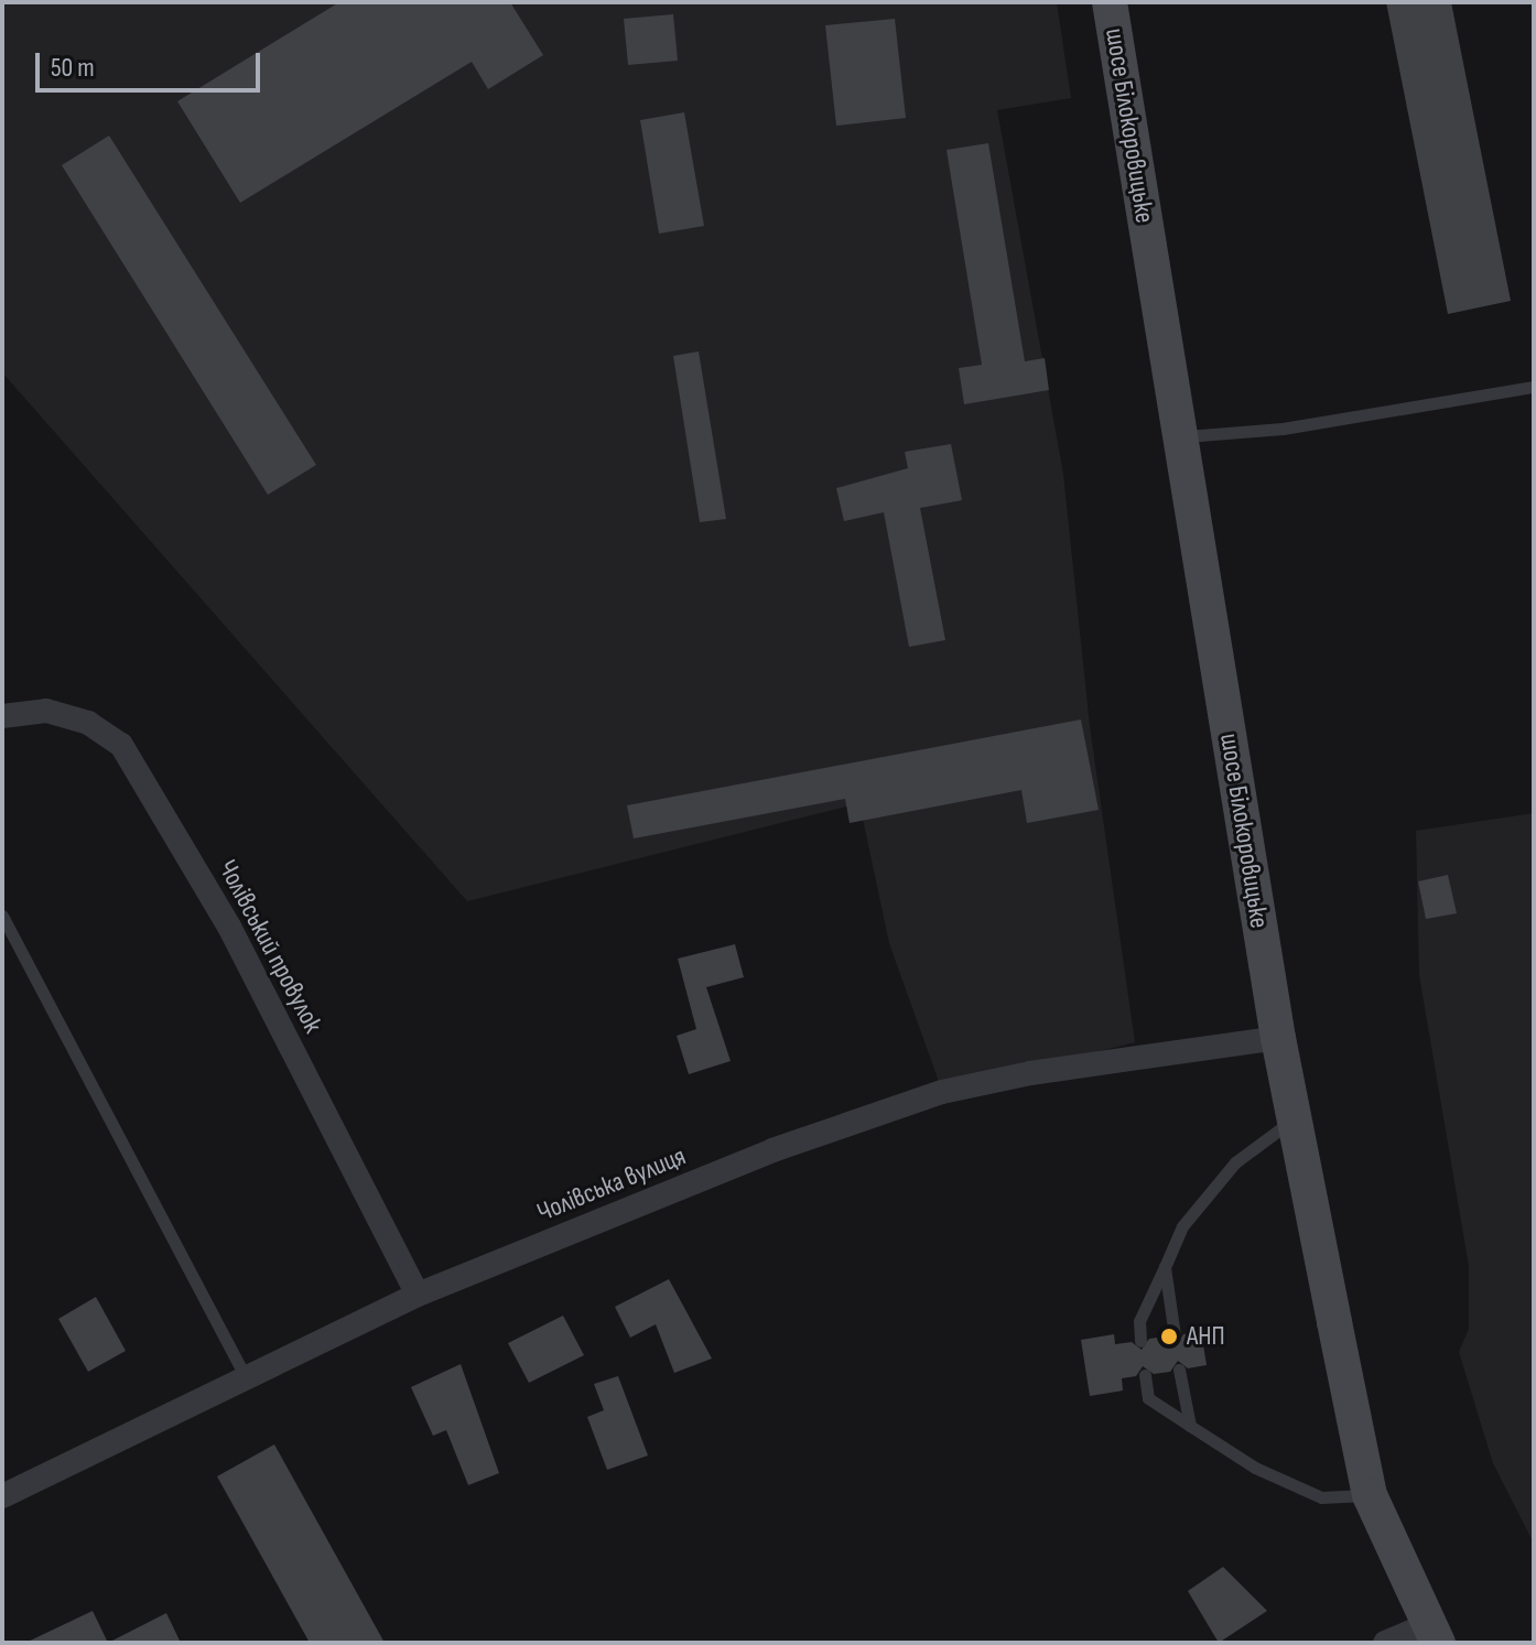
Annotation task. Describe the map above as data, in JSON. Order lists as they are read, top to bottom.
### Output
{
  "streets": {
    "main road": ["шосе Білокоровицьке"],
    "street": ["Чолівський провулок", "Чолівська вулиця"]
  },
  "crossings": [
    ["шосе Білокоровицьке", "Чолівська вулиця"],
    ["Чолівський провулок", "Чолівська вулиця"]
  ],
  "places": ["АНП"],
  "scale_bar": "50 m"
}
